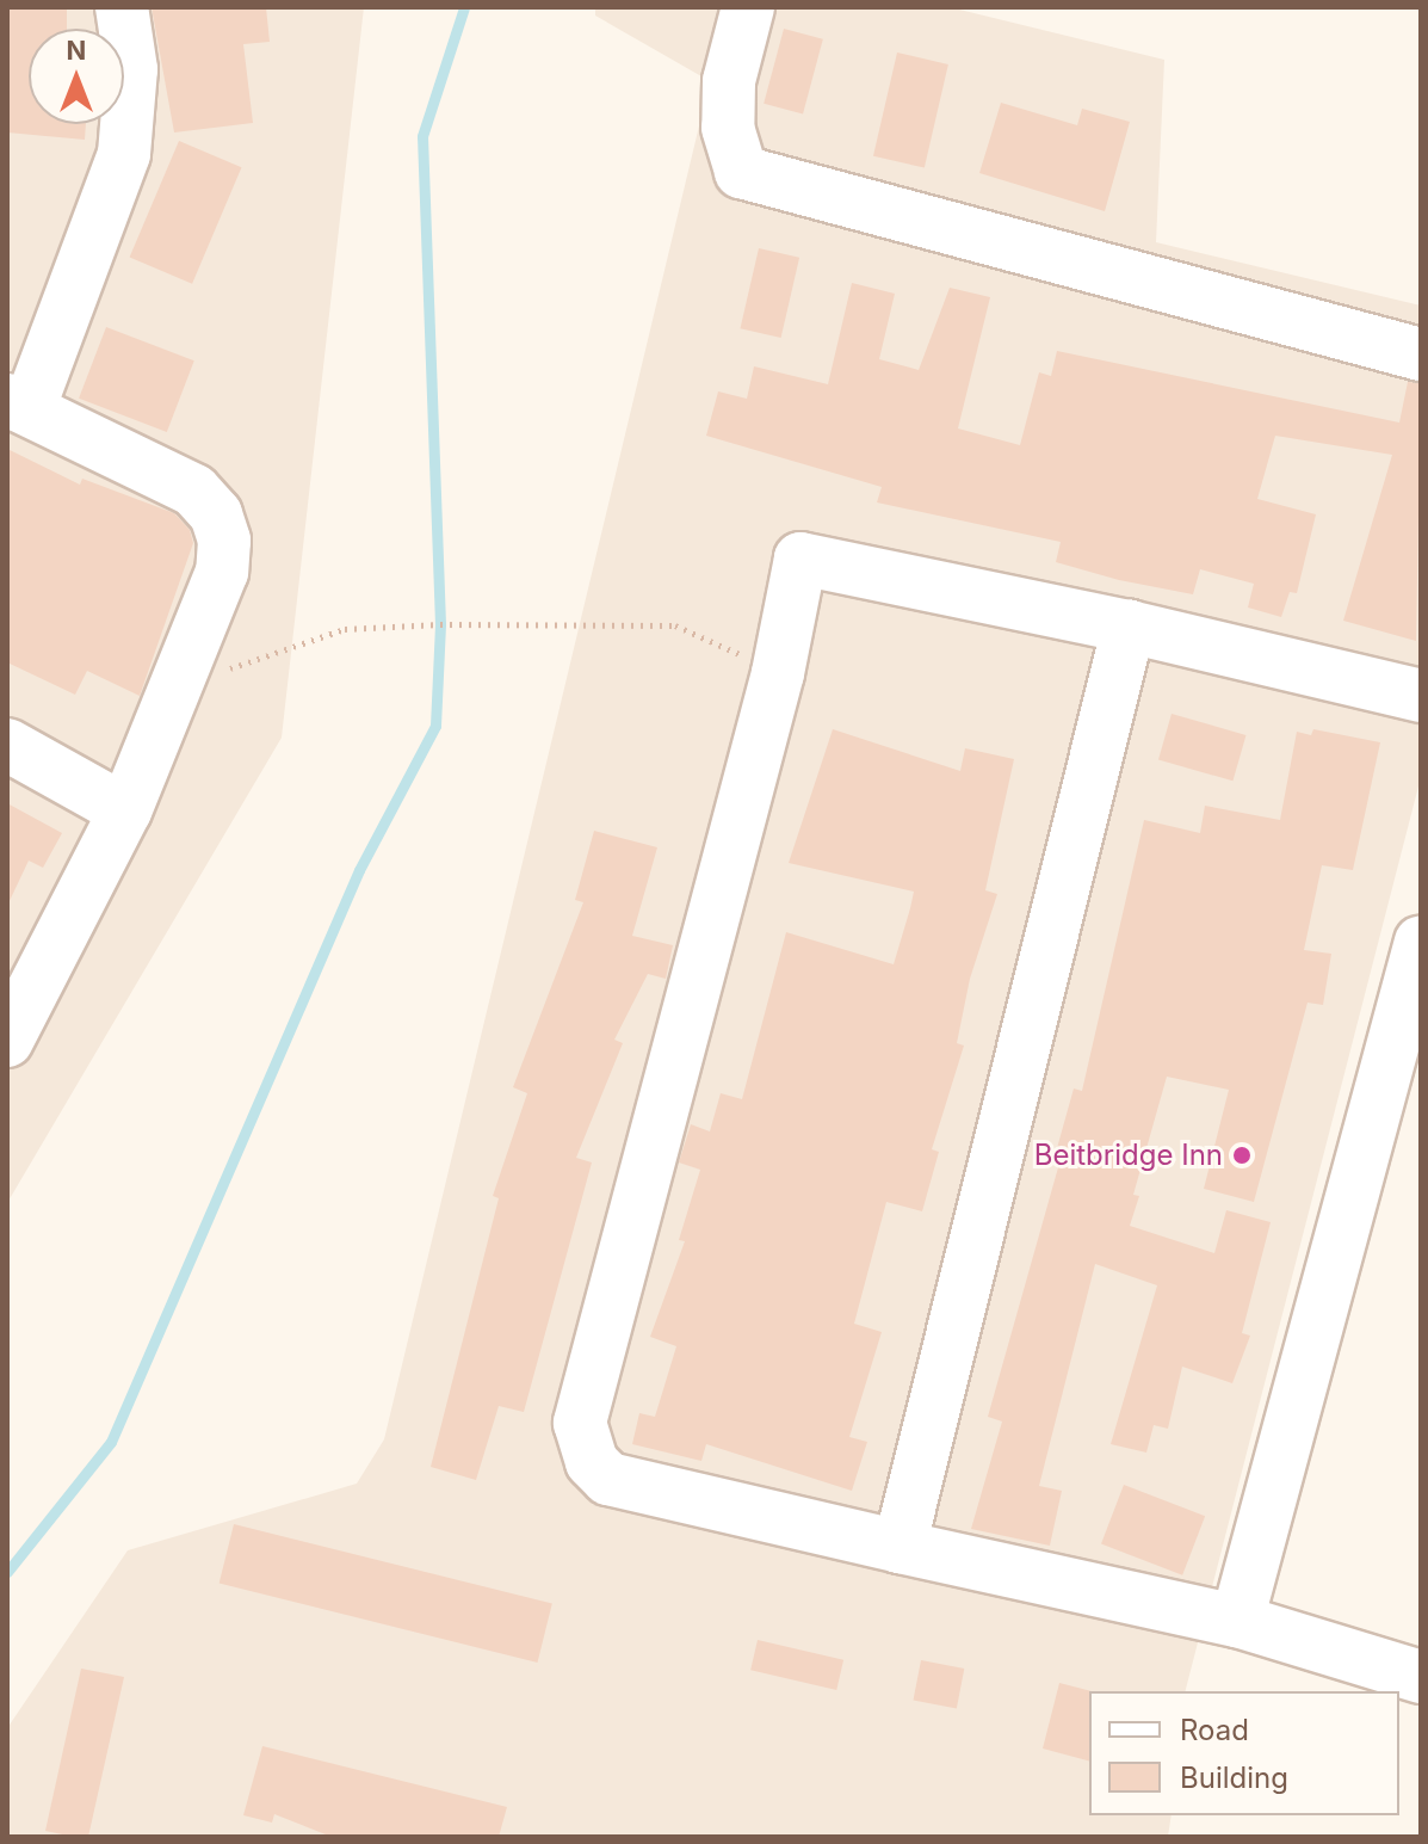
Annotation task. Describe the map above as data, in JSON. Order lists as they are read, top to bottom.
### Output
{
  "places": ["Beitbridge Inn"],
  "legend": ["Road", "Building"],
  "north": "top"
}
